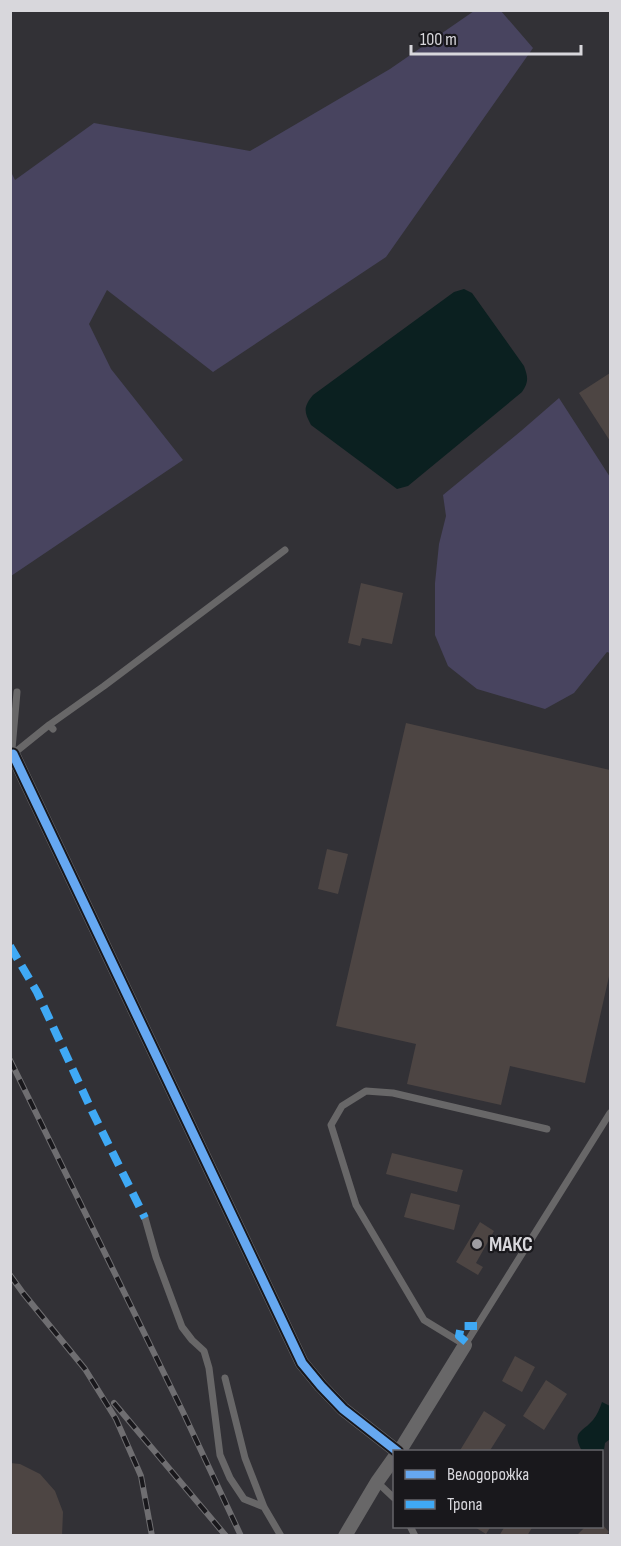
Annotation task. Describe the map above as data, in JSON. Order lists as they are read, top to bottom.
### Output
{
  "places": ["МАКС"],
  "legend": ["Велодорожка", "Тропа"],
  "scale_bar": "100 m"
}
